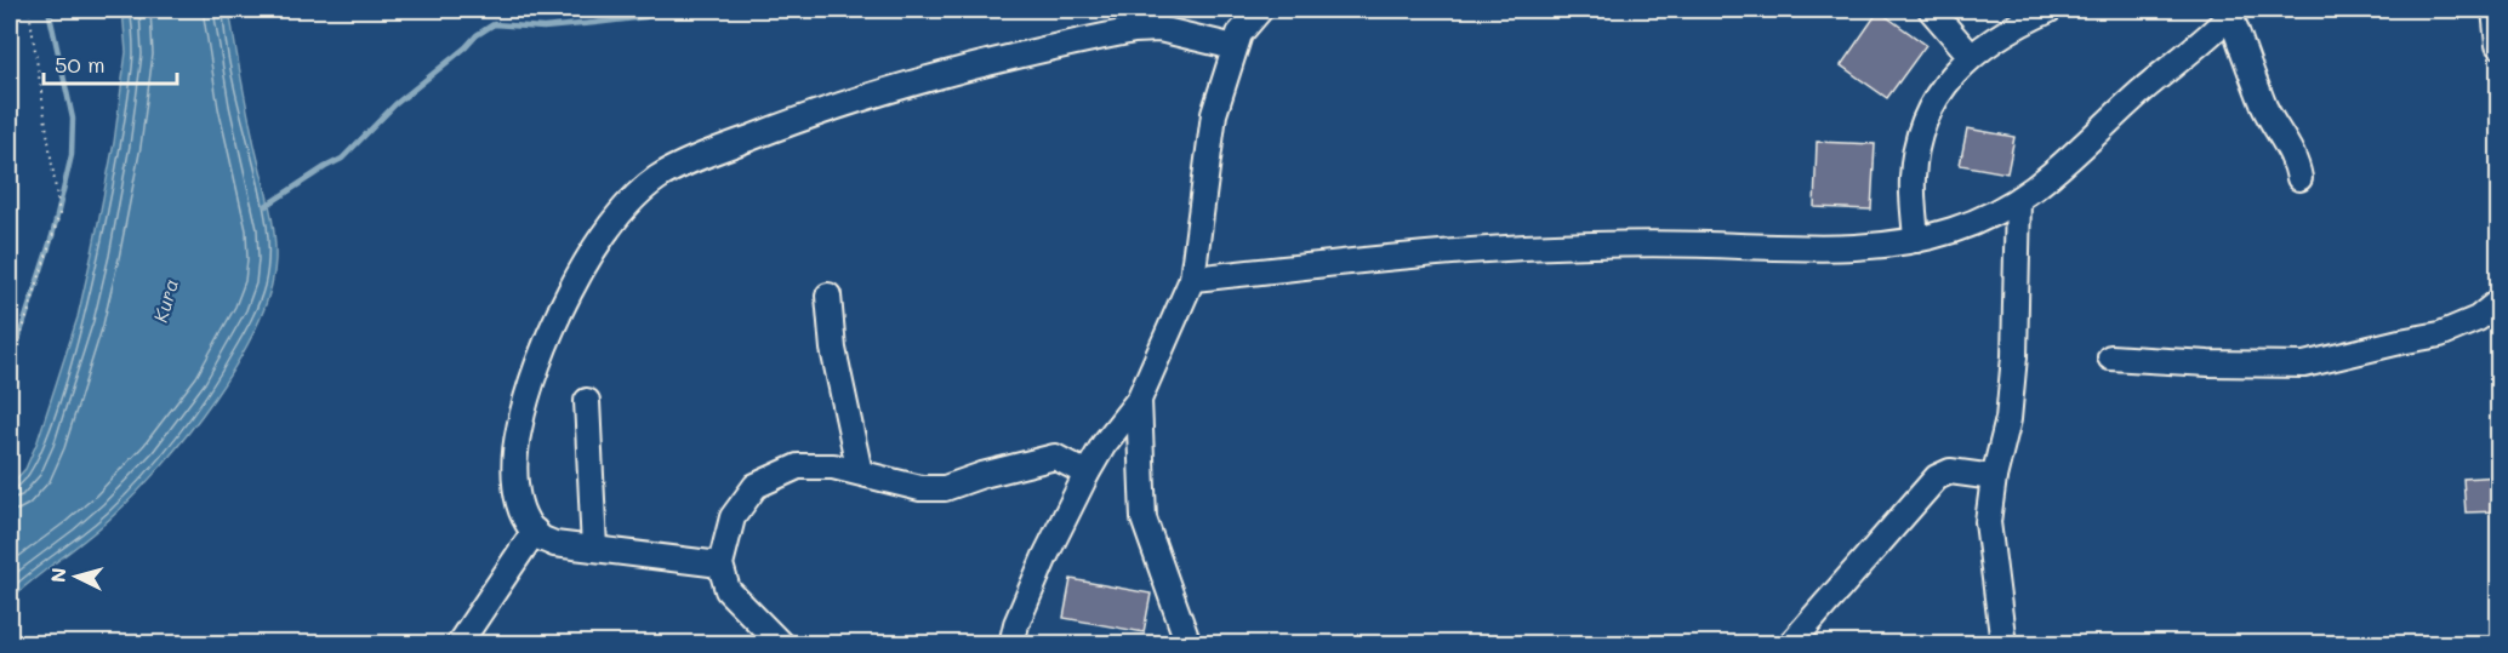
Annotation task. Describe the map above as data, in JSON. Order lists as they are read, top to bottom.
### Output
{
  "water": ["Kura"],
  "scale_bar": "50 m",
  "north": "left"
}
